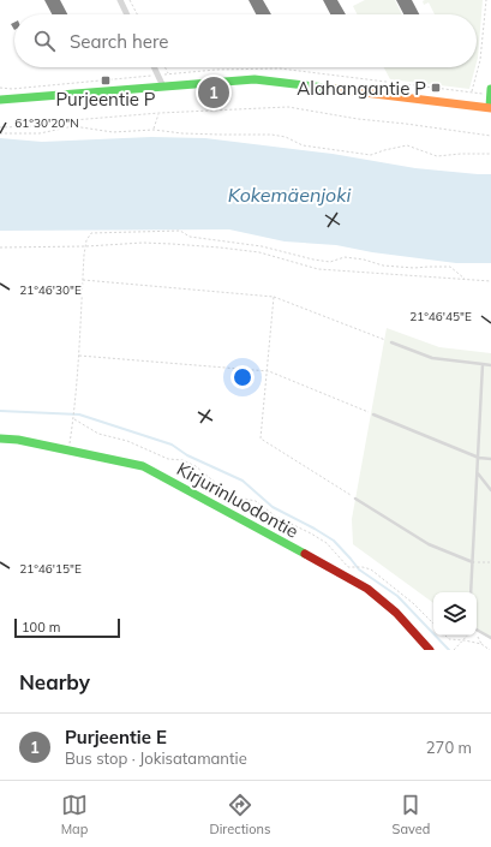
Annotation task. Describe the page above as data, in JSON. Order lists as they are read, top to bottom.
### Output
{
  "streets": {
    "street": ["Kirjurinluodontie"]
  },
  "water": ["Kokemäenjoki"],
  "places": {
    "transit": ["Purjeentie P", "Alahangantie P"]
  },
  "scale_bar": "100 m",
  "page": {
    "search": "Search here",
    "pins": "1",
    "scale": "100 m",
    "heading": "Nearby",
    "list": [
      {
        "mark": "1",
        "name": "Purjeentie E",
        "note": "Bus stop · Jokisatamantie",
        "value": "270 m"
      }
    ],
    "nav": ["Map", "Directions", "Saved"]
  },
  "coordinates": [
    "61°30'20\"N",
    "21°46'30\"E",
    "21°46'45\"E",
    "21°46'15\"E"
  ]
}
